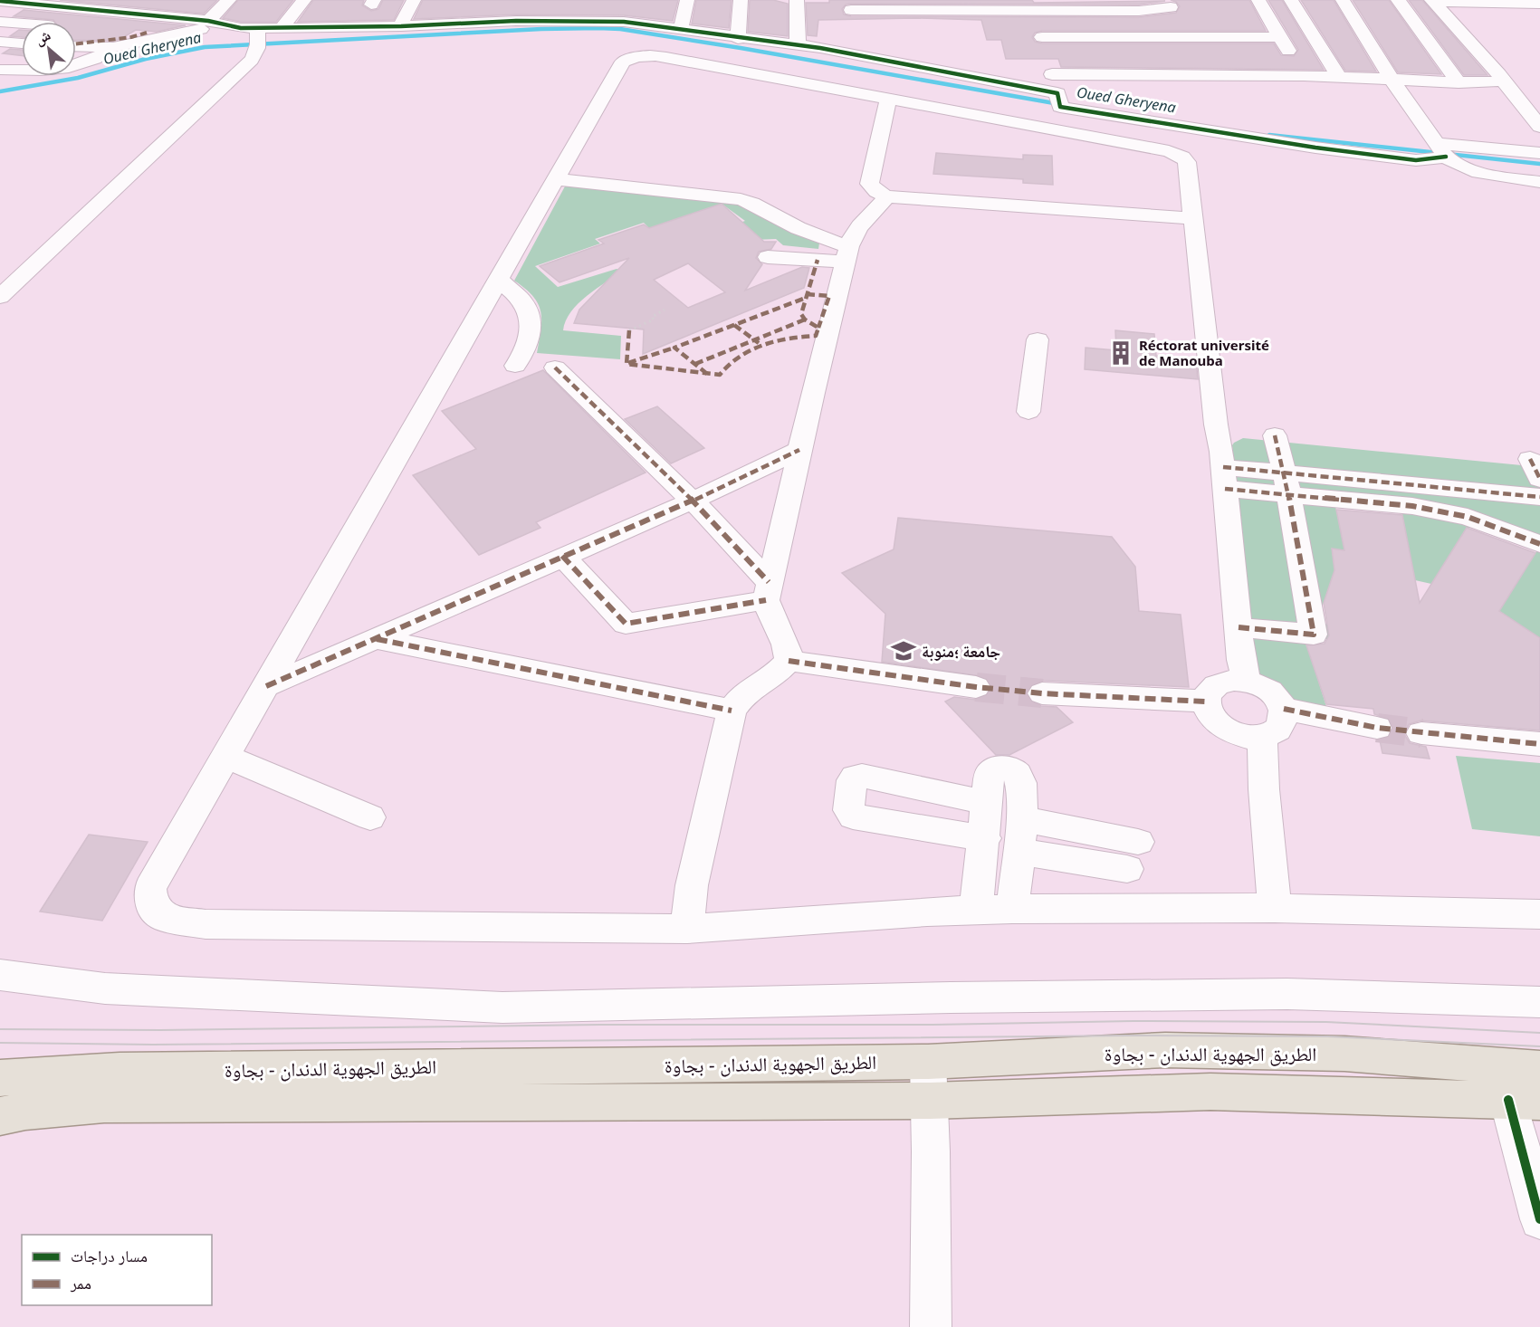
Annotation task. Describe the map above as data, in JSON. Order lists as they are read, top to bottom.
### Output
{
  "streets": {
    "main road": ["الطريق الجهوية الدندان - بجاوة"]
  },
  "water": ["Oued Gheryena"],
  "places": {
    "building": ["Réctorat université de Manouba"],
    "school or university": ["جامعة ؛منوبة"]
  },
  "legend": ["مسار دراجات", "ممر"],
  "north": "top left"
}
